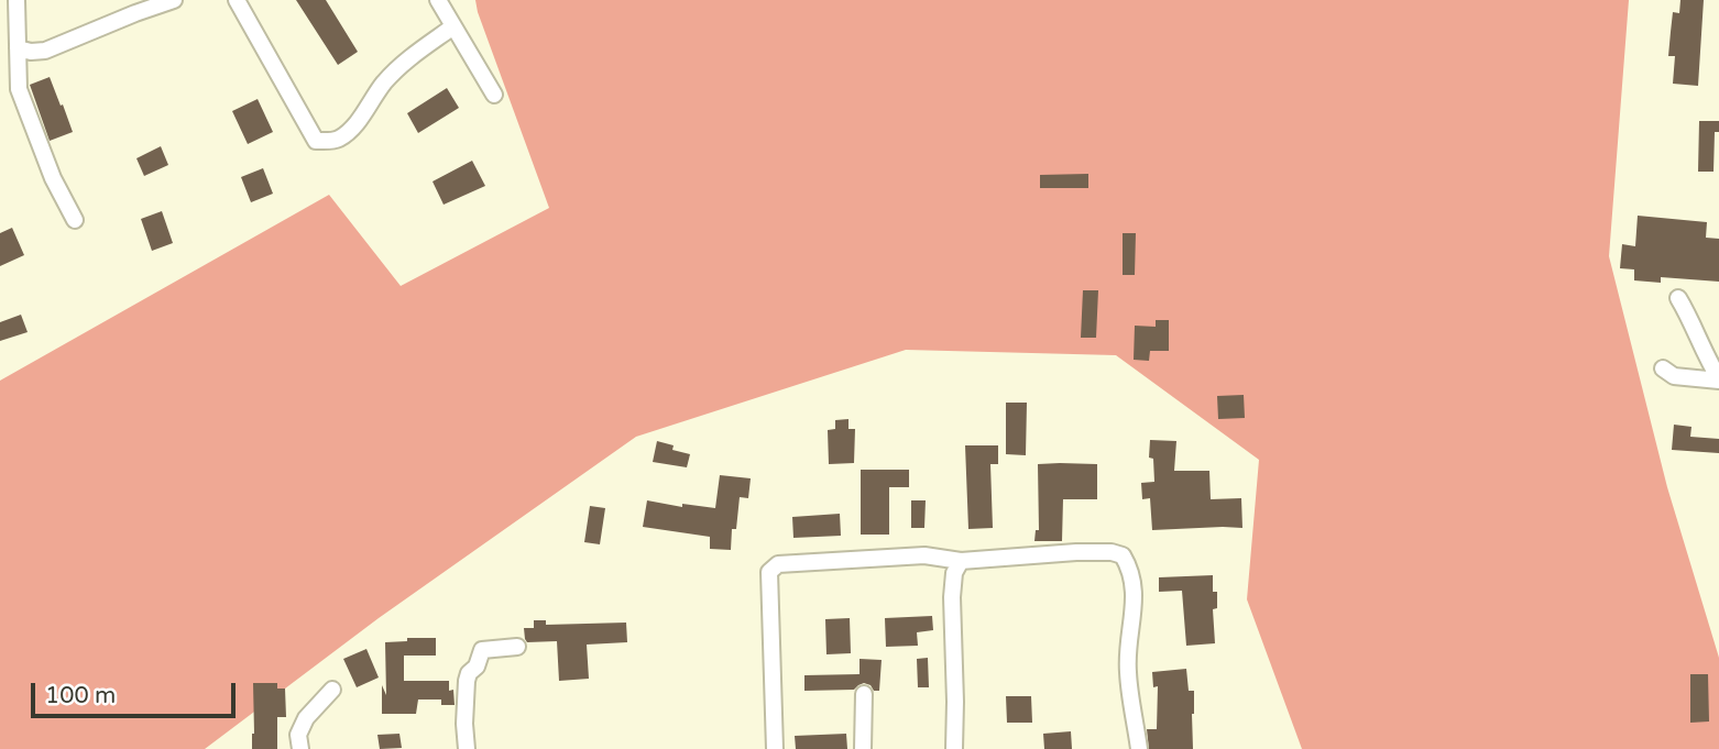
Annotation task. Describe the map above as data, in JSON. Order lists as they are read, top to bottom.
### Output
{
  "scale_bar": "100 m"
}
